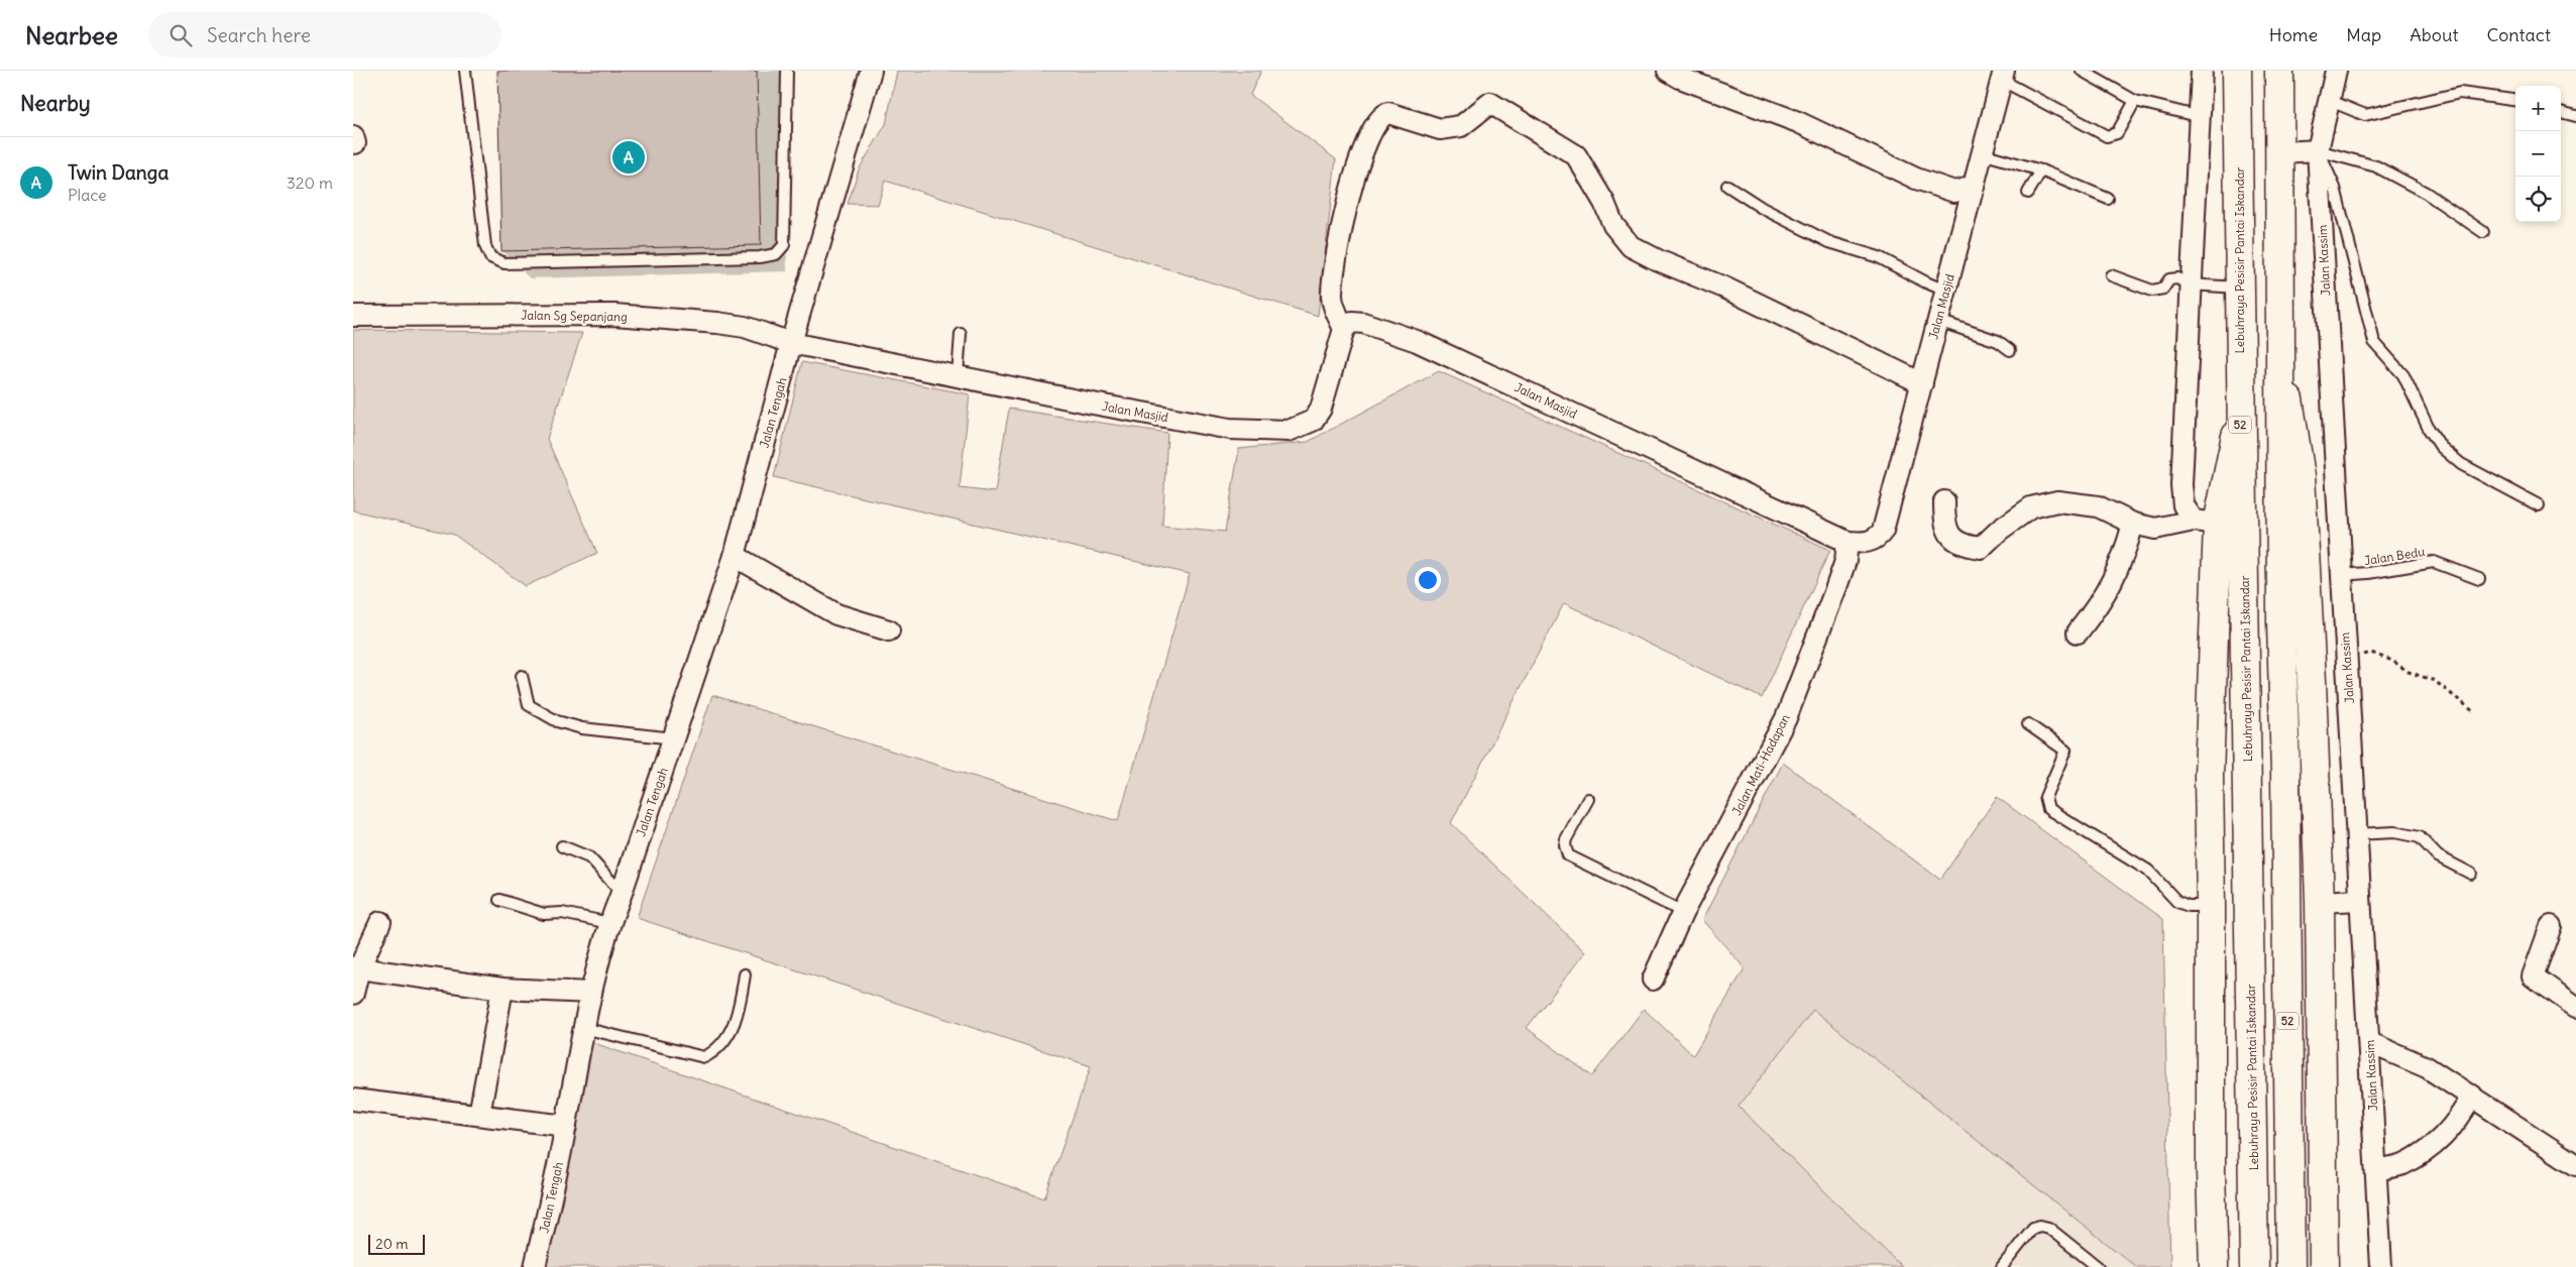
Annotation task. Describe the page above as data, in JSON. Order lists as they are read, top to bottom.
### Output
{
  "streets": {
    "main road": ["Lebuhraya Pesisir Pantai Iskandar", "52"],
    "street": [
      "Jalan Kassim",
      "Jalan Masjid",
      "Jalan Sg Sepanjang",
      "Jalan Tengah",
      "Jalan Mati-Hadapan"
    ],
    "lane": ["Jalan Bedu"]
  },
  "crossings": [
    ["Jalan Kassim", "Jalan Bedu"],
    ["Jalan Masjid", "Jalan Sg Sepanjang"],
    ["Jalan Masjid", "Jalan Tengah"],
    ["Jalan Masjid", "Jalan Mati-Hadapan"],
    ["Jalan Sg Sepanjang", "Jalan Tengah"]
  ],
  "scale_bar": "20 m",
  "page": {
    "header": "Nearbee",
    "search": "Search here",
    "nav": [
      "Home",
      "Map",
      "About",
      "Contact"
    ],
    "heading": "Nearby",
    "map_buttons": ["+", "−"],
    "list": [
      {
        "mark": "A",
        "name": "Twin Danga",
        "note": "Place",
        "value": "320 m"
      }
    ],
    "pins": "A",
    "scale": "20 m"
  }
}
